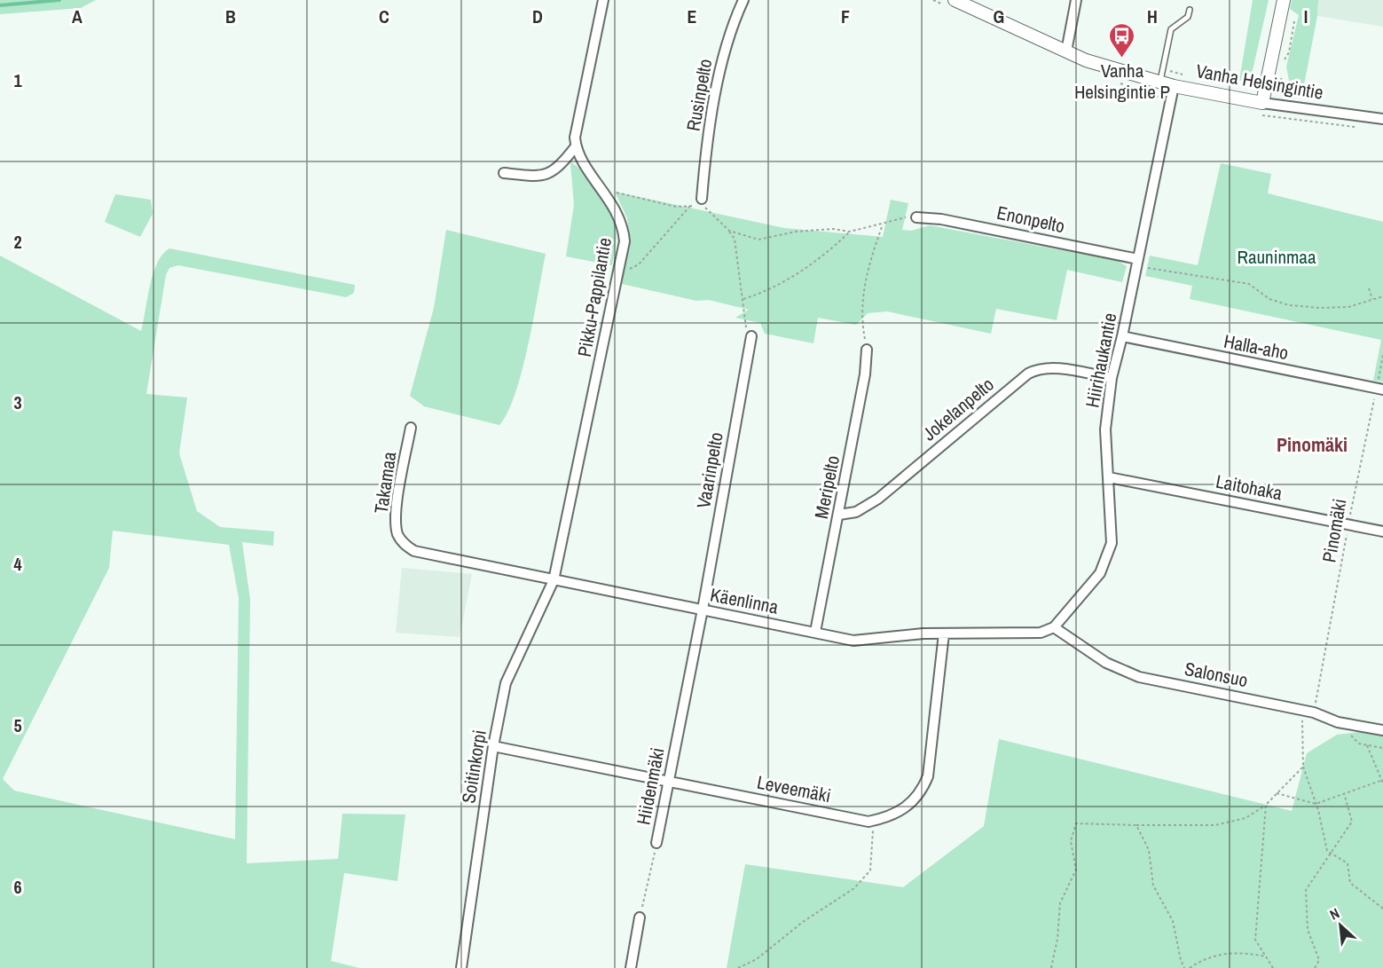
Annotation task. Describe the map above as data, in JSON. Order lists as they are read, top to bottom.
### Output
{
  "streets": {
    "street": [
      "Vanha Helsingintie",
      "Rusinpelto",
      "Enonpelto",
      "Pikku-Pappilantie",
      "Halla-aho",
      "Hiirihaukantie",
      "Jokelanpelto",
      "Vaarinpelto",
      "Takamaa",
      "Meripelto",
      "Laitohaka",
      "Käenlinna",
      "Salonsuo",
      "Soitinkorpi",
      "Hiidenmäki",
      "Leveemäki"
    ],
    "path": ["Pinomäki"]
  },
  "crossings": [
    ["Vanha Helsingintie", "Hiirihaukantie"],
    ["Enonpelto", "Hiirihaukantie"],
    ["Pikku-Pappilantie", "Käenlinna"],
    ["Pikku-Pappilantie", "Soitinkorpi"],
    ["Halla-aho", "Hiirihaukantie"],
    ["Halla-aho", "Pinomäki"],
    ["Hiirihaukantie", "Jokelanpelto"],
    ["Hiirihaukantie", "Laitohaka"],
    ["Hiirihaukantie", "Käenlinna"],
    ["Hiirihaukantie", "Salonsuo"],
    ["Jokelanpelto", "Meripelto"],
    ["Vaarinpelto", "Käenlinna"],
    ["Vaarinpelto", "Hiidenmäki"],
    ["Takamaa", "Käenlinna"],
    ["Meripelto", "Käenlinna"],
    ["Laitohaka", "Pinomäki"],
    ["Pinomäki", "Salonsuo"],
    ["Käenlinna", "Salonsuo"],
    ["Käenlinna", "Soitinkorpi"],
    ["Käenlinna", "Hiidenmäki"],
    ["Käenlinna", "Leveemäki"],
    ["Soitinkorpi", "Leveemäki"],
    ["Hiidenmäki", "Leveemäki"]
  ],
  "districts": ["Pinomäki"],
  "parks": ["Rauninmaa"],
  "places": {
    "bus stop": ["Vanha Helsingintie P"]
  },
  "north": "top left",
  "grid": {
    "columns": [
      "A",
      "B",
      "C",
      "D",
      "E",
      "F",
      "G",
      "H",
      "I"
    ],
    "rows": [
      "1",
      "2",
      "3",
      "4",
      "5",
      "6"
    ]
  }
}
